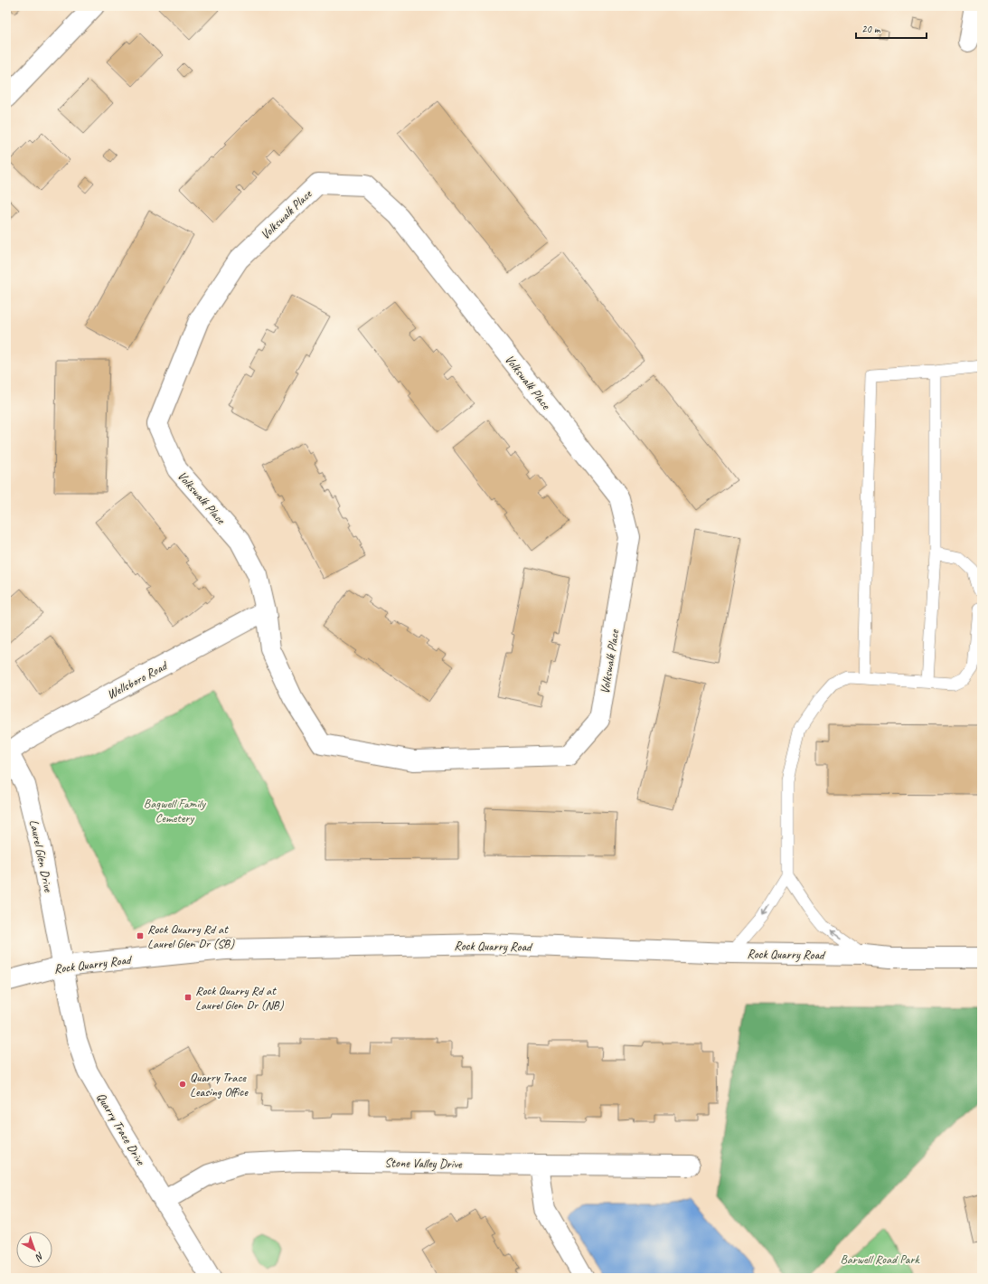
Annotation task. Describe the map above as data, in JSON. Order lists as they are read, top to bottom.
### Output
{
  "streets": {
    "street": [
      "Volkswalk Place",
      "Wellsboro Road",
      "Laurel Glen Drive",
      "Rock Quarry Road",
      "Quarry Trace Drive",
      "Stone Valley Drive"
    ]
  },
  "crossings": [
    ["Volkswalk Place", "Wellsboro Road"],
    ["Wellsboro Road", "Laurel Glen Drive"],
    ["Laurel Glen Drive", "Rock Quarry Road"],
    ["Laurel Glen Drive", "Quarry Trace Drive"],
    ["Rock Quarry Road", "Quarry Trace Drive"],
    ["Quarry Trace Drive", "Stone Valley Drive"]
  ],
  "parks": ["Bagwell Family Cemetery", "Barwell Road Park"],
  "places": {
    "transit": ["Rock Quarry Rd at Laurel Glen Dr (SB)", "Rock Quarry Rd at Laurel Glen Dr (NB)"],
    "other": ["Quarry Trace Leasing Office"]
  },
  "scale_bar": "20 m",
  "north": "bottom right"
}
